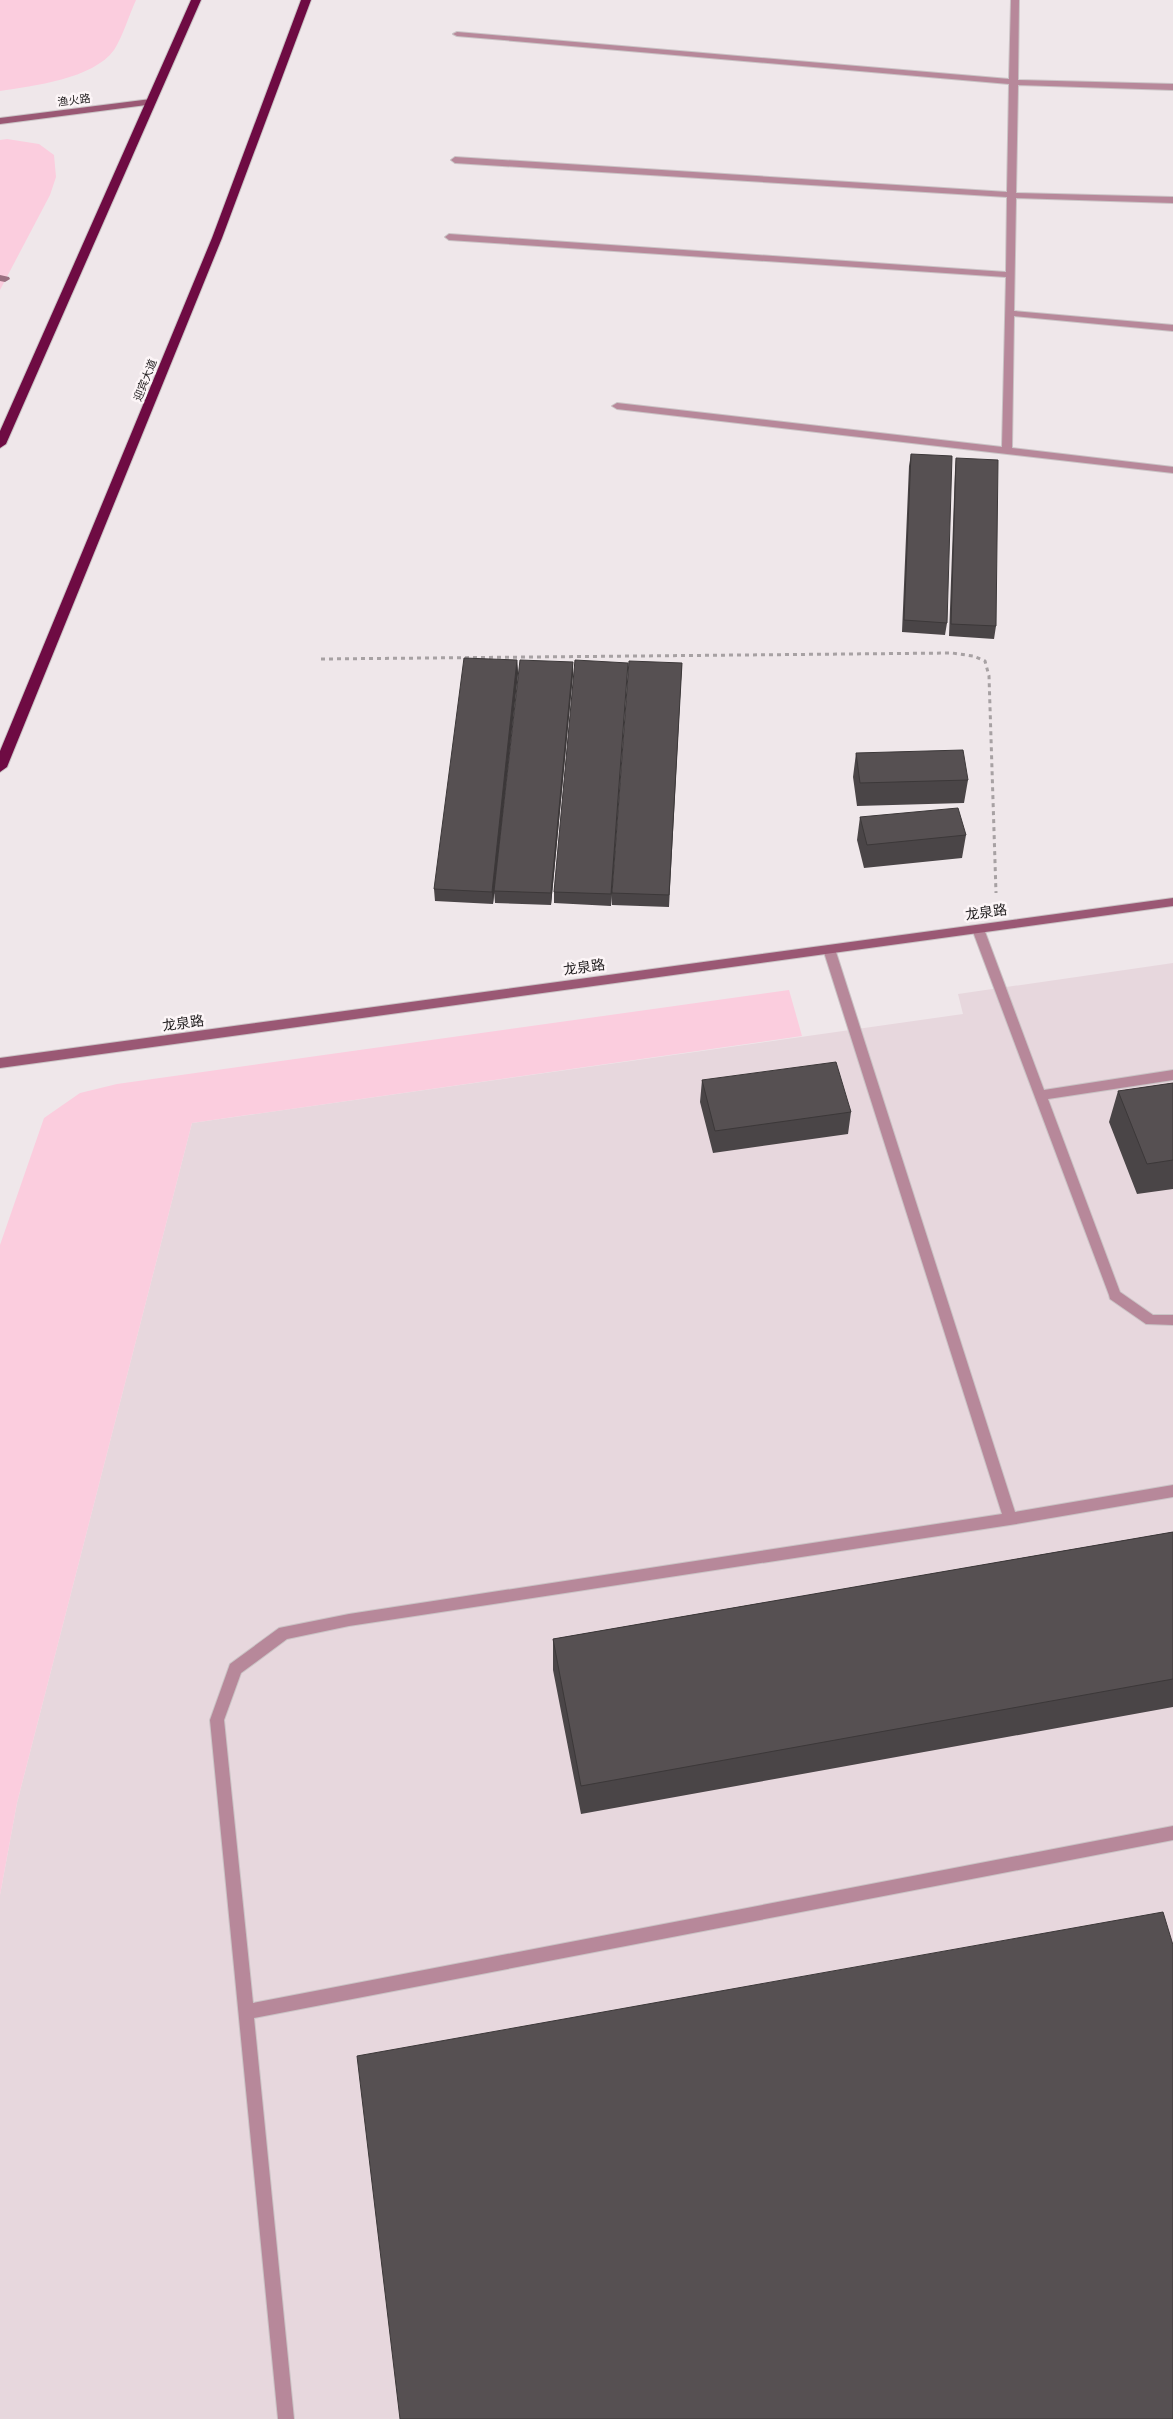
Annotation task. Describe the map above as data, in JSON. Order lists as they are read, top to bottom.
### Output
{
  "streets": {
    "highway": ["迎宾大道"],
    "street": ["渔火路", "龙泉路"]
  }
}
